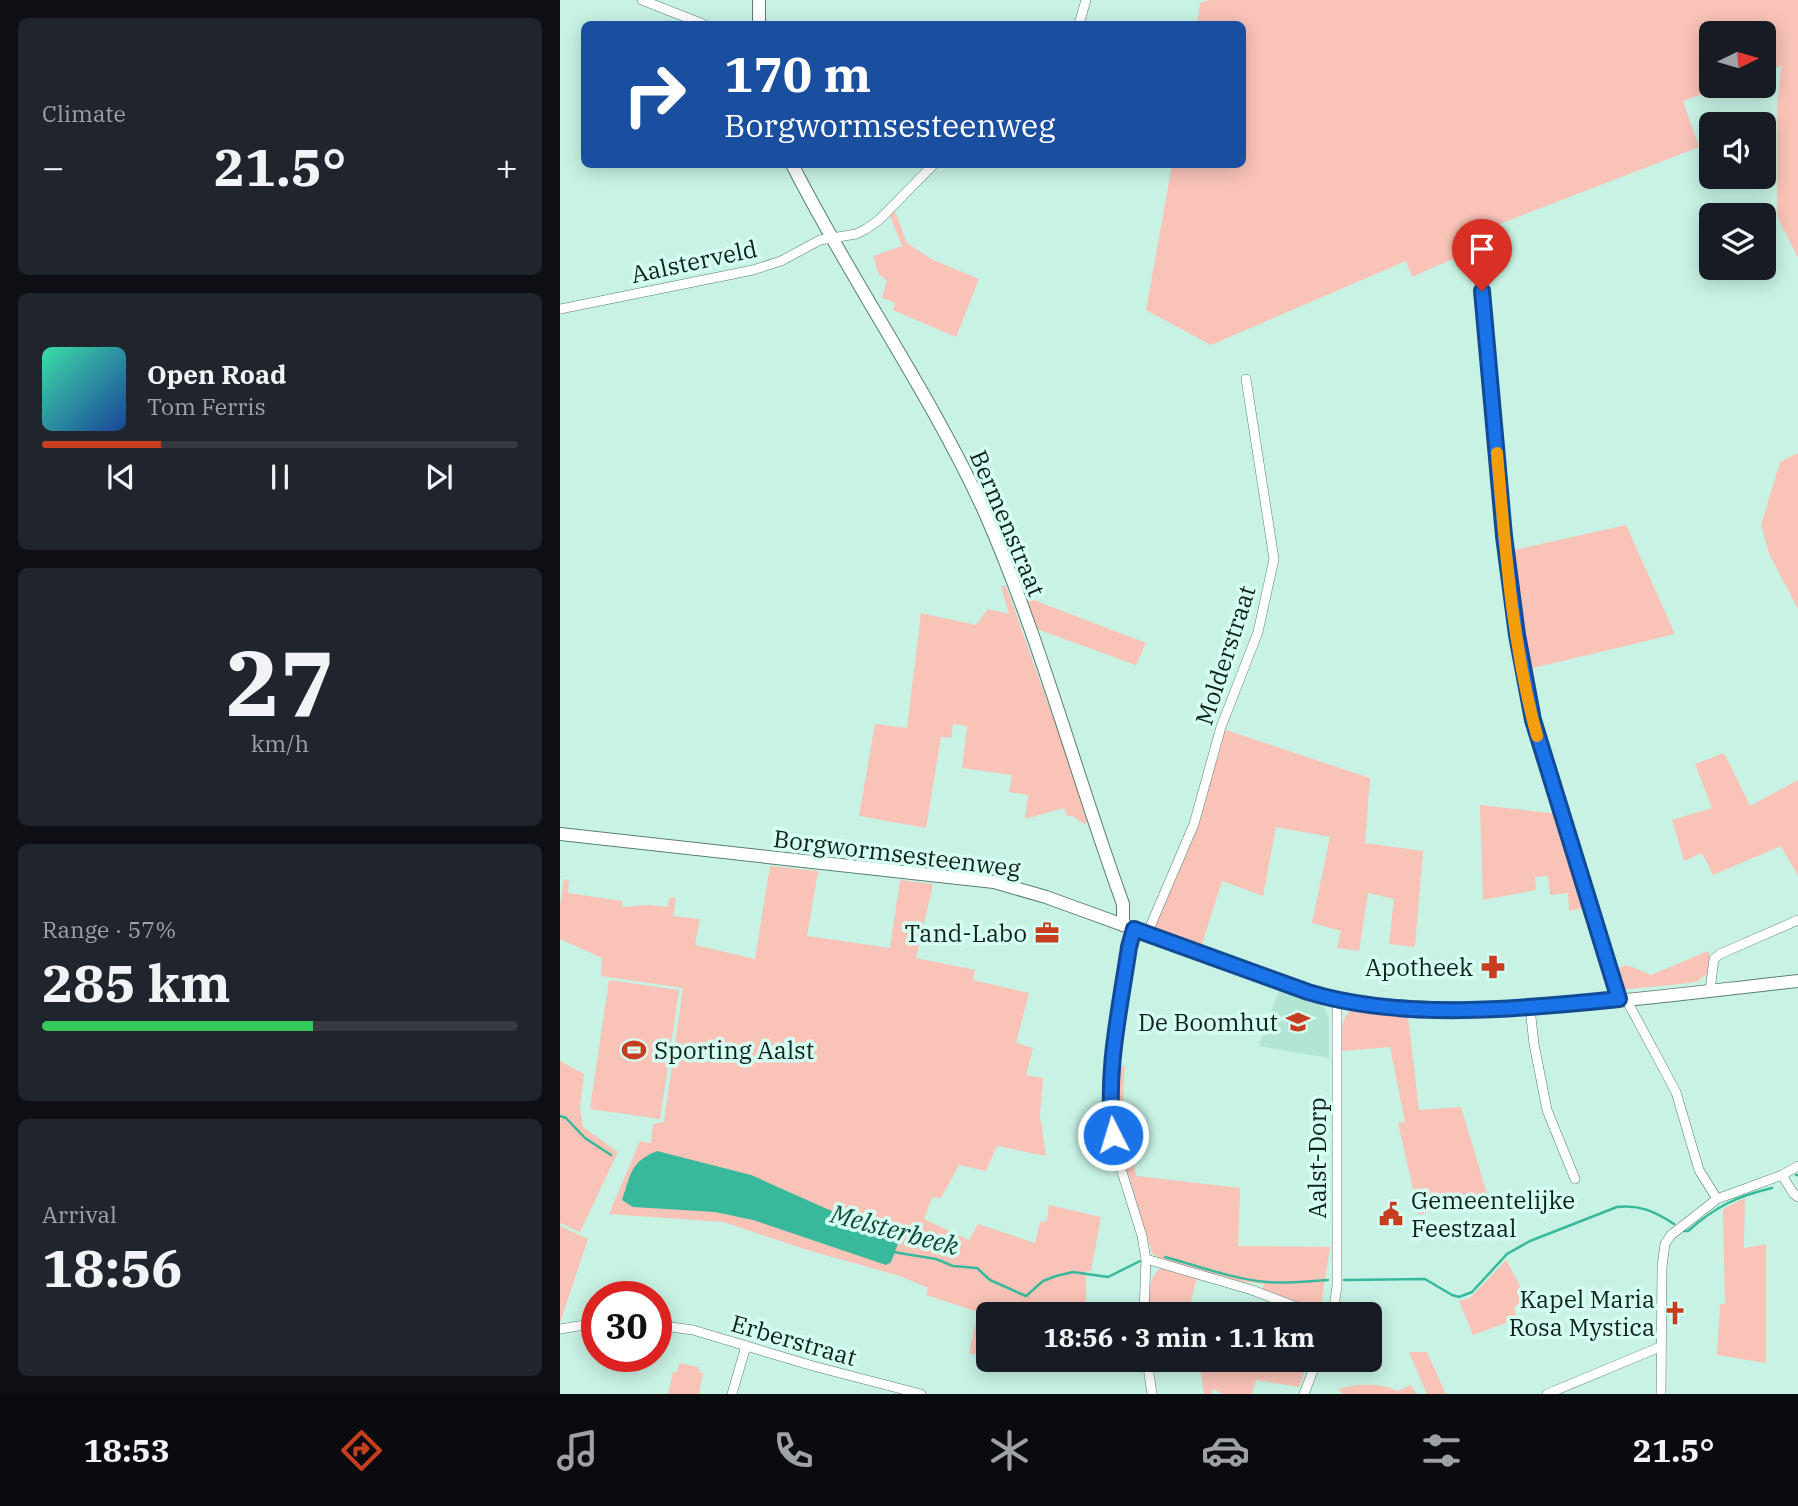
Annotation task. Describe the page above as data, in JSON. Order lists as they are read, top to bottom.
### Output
{
  "streets": {
    "main road": ["Bermenstraat", "Borgwormsesteenweg"],
    "street": [
      "Aalsterveld",
      "Molderstraat",
      "Aalst-Dorp",
      "Erberstraat"
    ]
  },
  "crossings": [
    ["Aalsterveld", "Bermenstraat"],
    ["Bermenstraat", "Borgwormsesteenweg"],
    ["Molderstraat", "Borgwormsesteenweg"],
    ["Borgwormsesteenweg", "Aalst-Dorp"]
  ],
  "water": ["Melsterbeek"],
  "places": {
    "office": ["Tand-Labo"],
    "pharmacy": ["Apotheek"],
    "school or university": ["De Boomhut"],
    "sports": ["Sporting Aalst"],
    "public building": ["Gemeentelijke Feestzaal"],
    "church": ["Kapel Maria Rosa Mystica"]
  },
  "north": "right",
  "page": {
    "tile": [
      "Climate",
      ["27", "km/h"],
      ["Range · 57%", "285 km"],
      ["Arrival", "18:56"]
    ],
    "turn": ["170 m", "Borgwormsesteenweg"],
    "heat": ["−", "21.5°", "+"],
    "song": ["Open Road", "Tom Ferris"],
    "limit": "30",
    "trip": "18:56 · 3 min · 1.1 km",
    "tabs": ["18:53", "21.5°"]
  }
}
